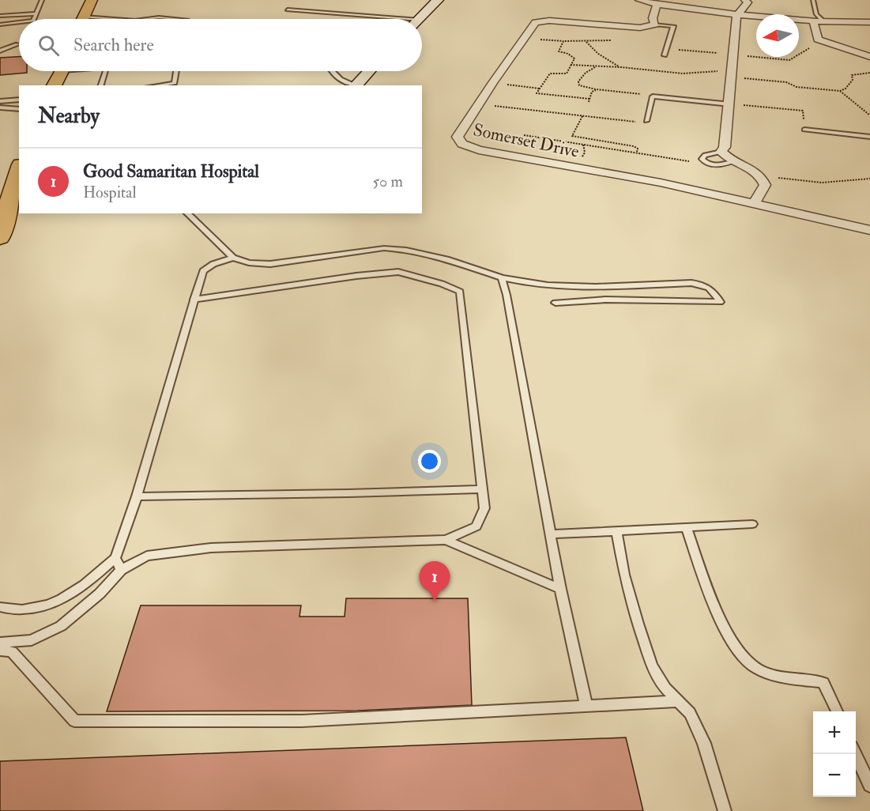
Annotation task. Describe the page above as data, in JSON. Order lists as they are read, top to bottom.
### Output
{
  "streets": {
    "street": ["Somerset Drive"]
  },
  "north": "left",
  "page": {
    "search": "Search here",
    "heading": "Nearby",
    "list": [
      {
        "mark": "1",
        "name": "Good Samaritan Hospital",
        "note": "Hospital",
        "value": "50 m"
      }
    ],
    "pins": "1",
    "map_buttons": ["+", "−"]
  }
}
